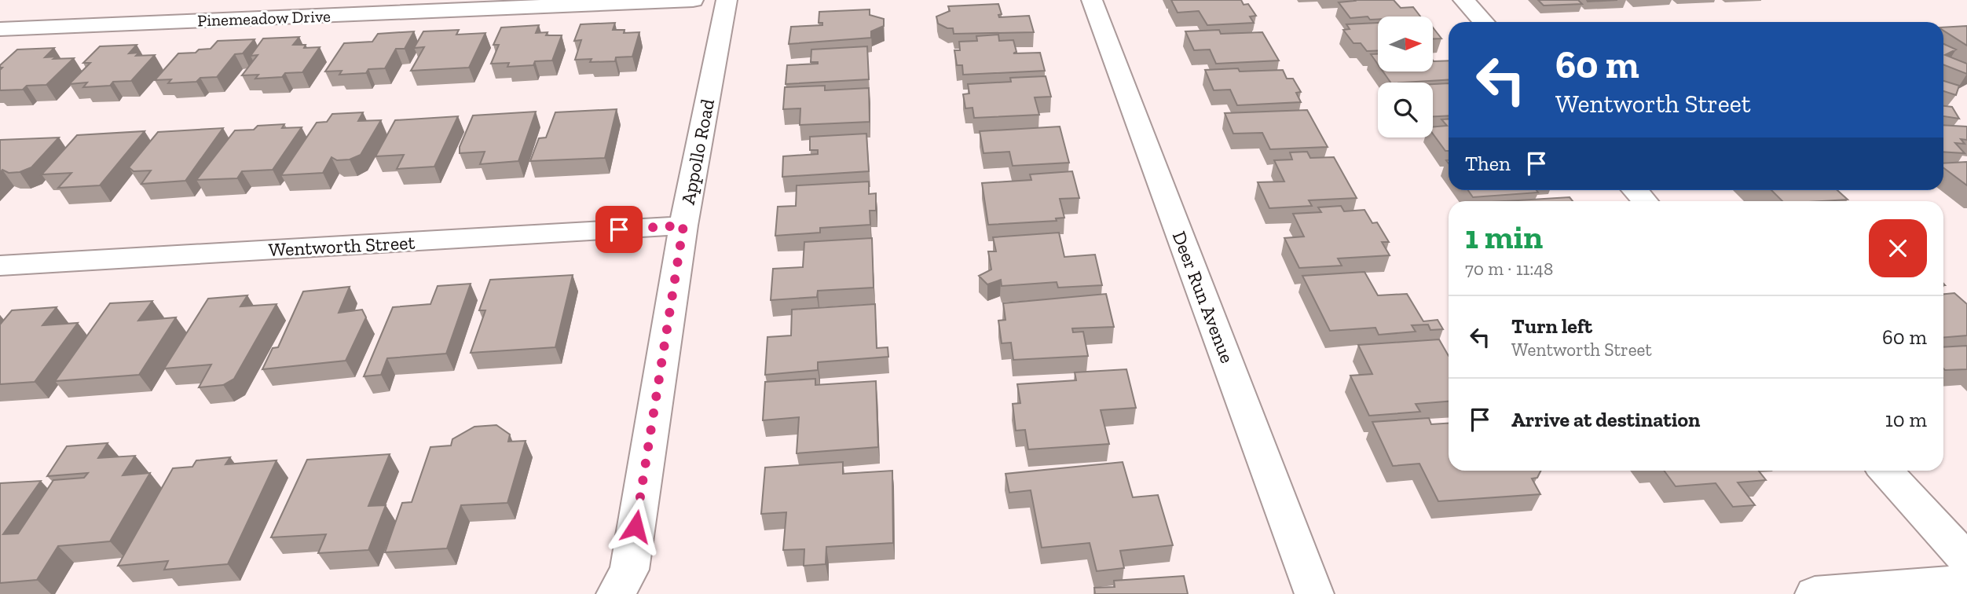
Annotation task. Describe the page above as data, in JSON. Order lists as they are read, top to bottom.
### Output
{
  "streets": {
    "street": [
      "Pinemeadow Drive",
      "Appollo Road",
      "Wentworth Street",
      "Deer Run Avenue"
    ]
  },
  "crossings": [
    ["Appollo Road", "Wentworth Street"]
  ],
  "north": "right",
  "page": {
    "turn": ["60 m", "Wentworth Street"],
    "then": "Then",
    "heading": ["1 min", "70 m · 11:48"],
    "list": [
      {
        "name": "Turn left",
        "note": "Wentworth Street",
        "value": "60 m"
      },
      {
        "name": "Arrive at destination",
        "value": "10 m"
      }
    ]
  }
}
